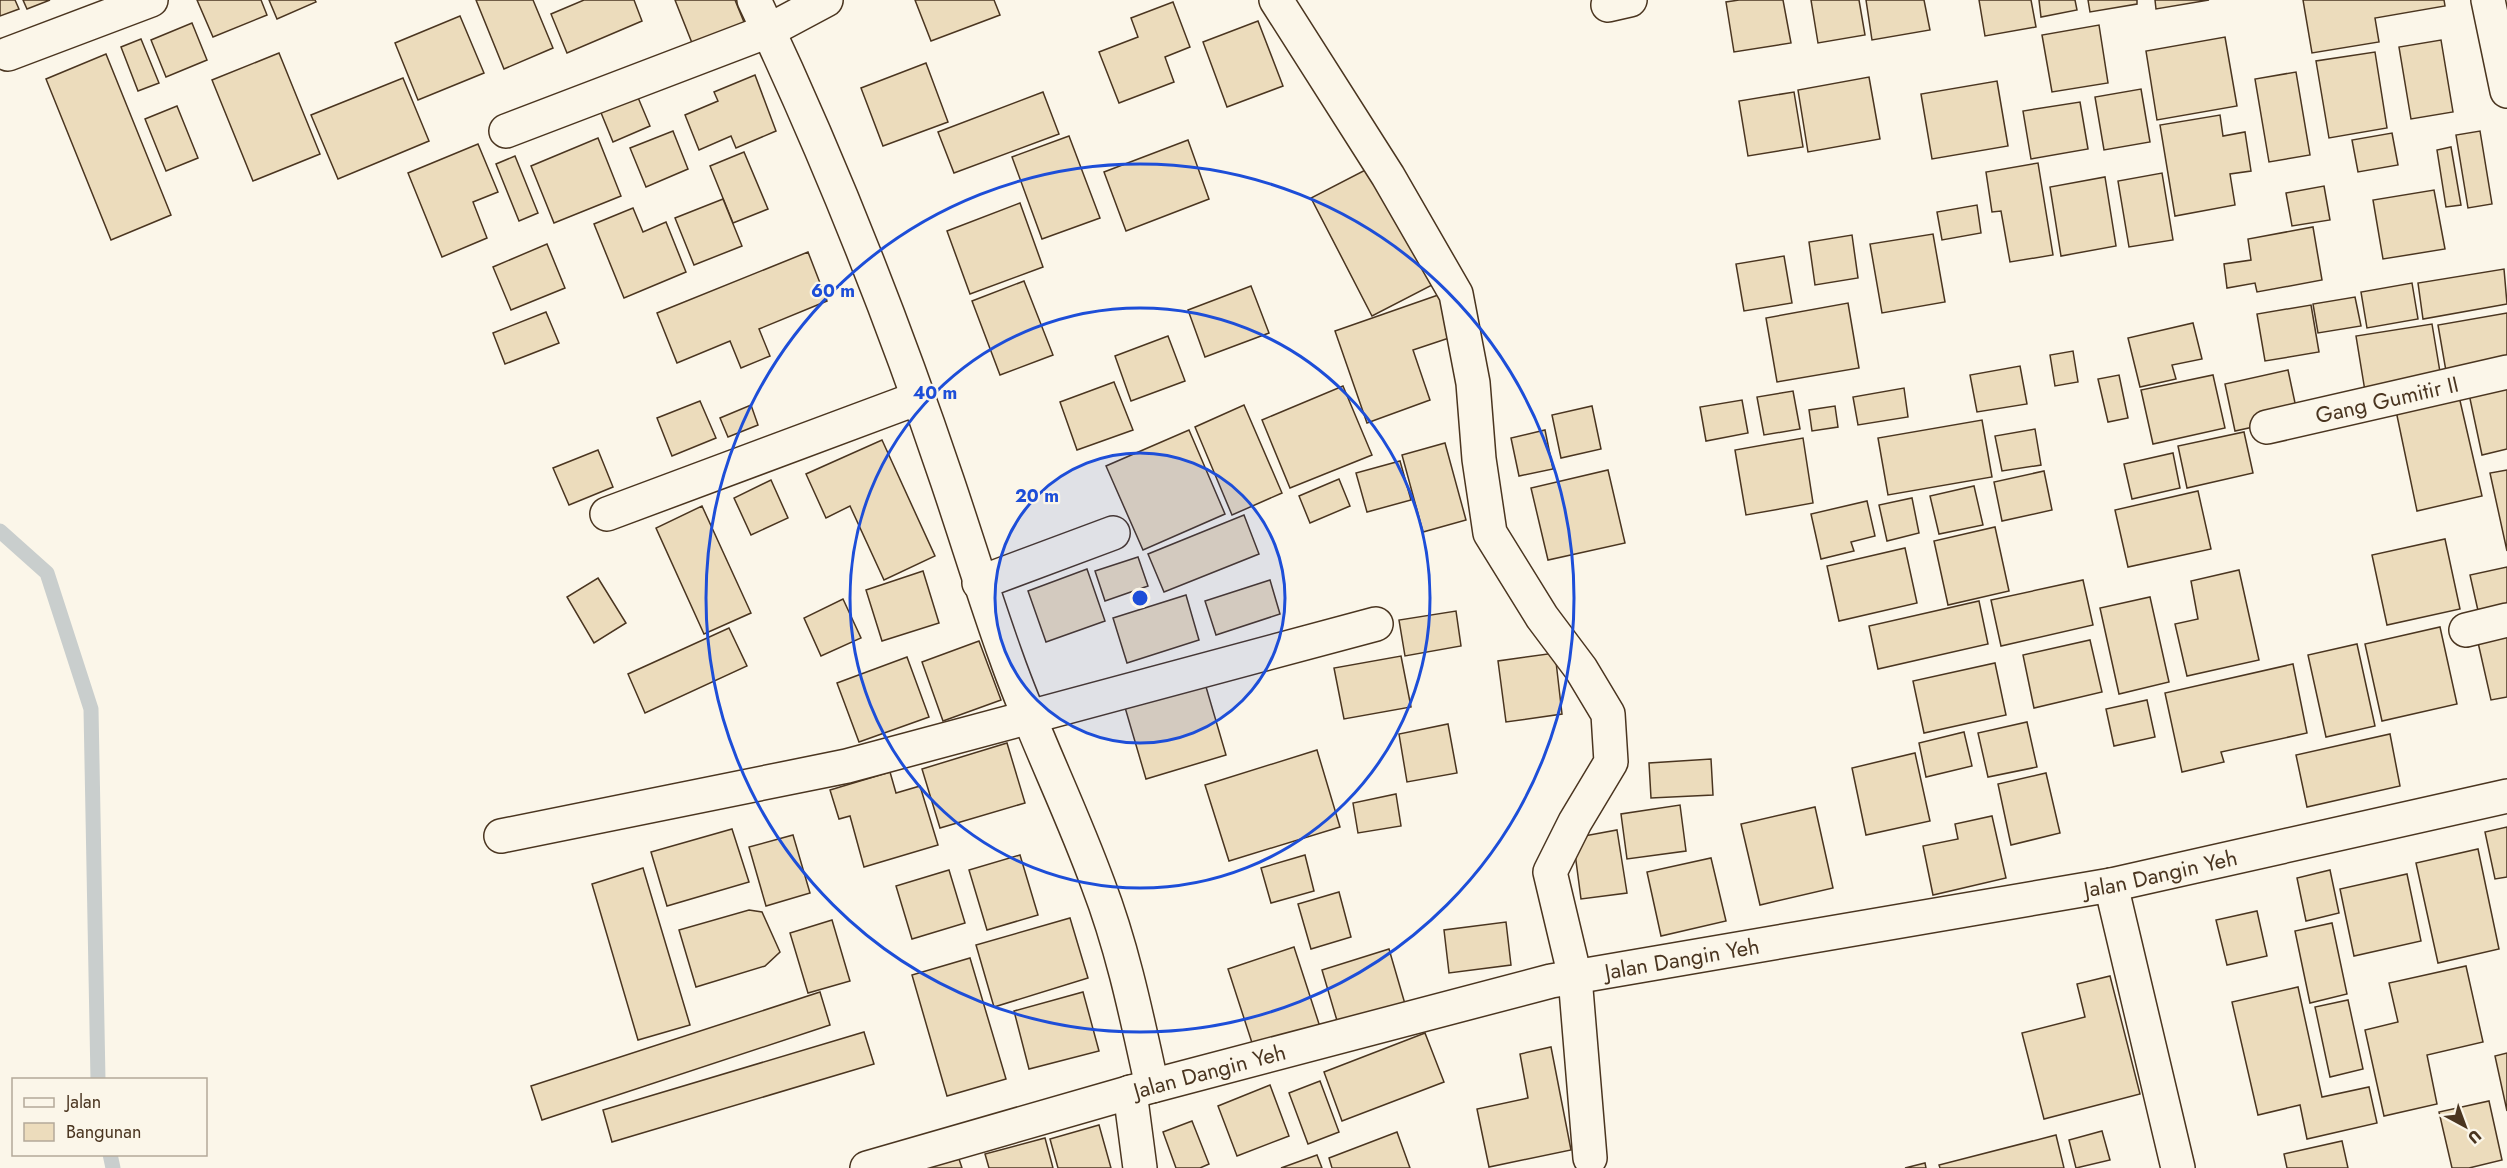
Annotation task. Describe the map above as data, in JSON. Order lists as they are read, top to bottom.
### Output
{
  "streets": {
    "street": ["Gang Gumitir II", "Jalan Dangin Yeh"]
  },
  "legend": ["Jalan", "Bangunan"],
  "north": "bottom right",
  "rings": ["60 m", "40 m", "20 m"]
}
